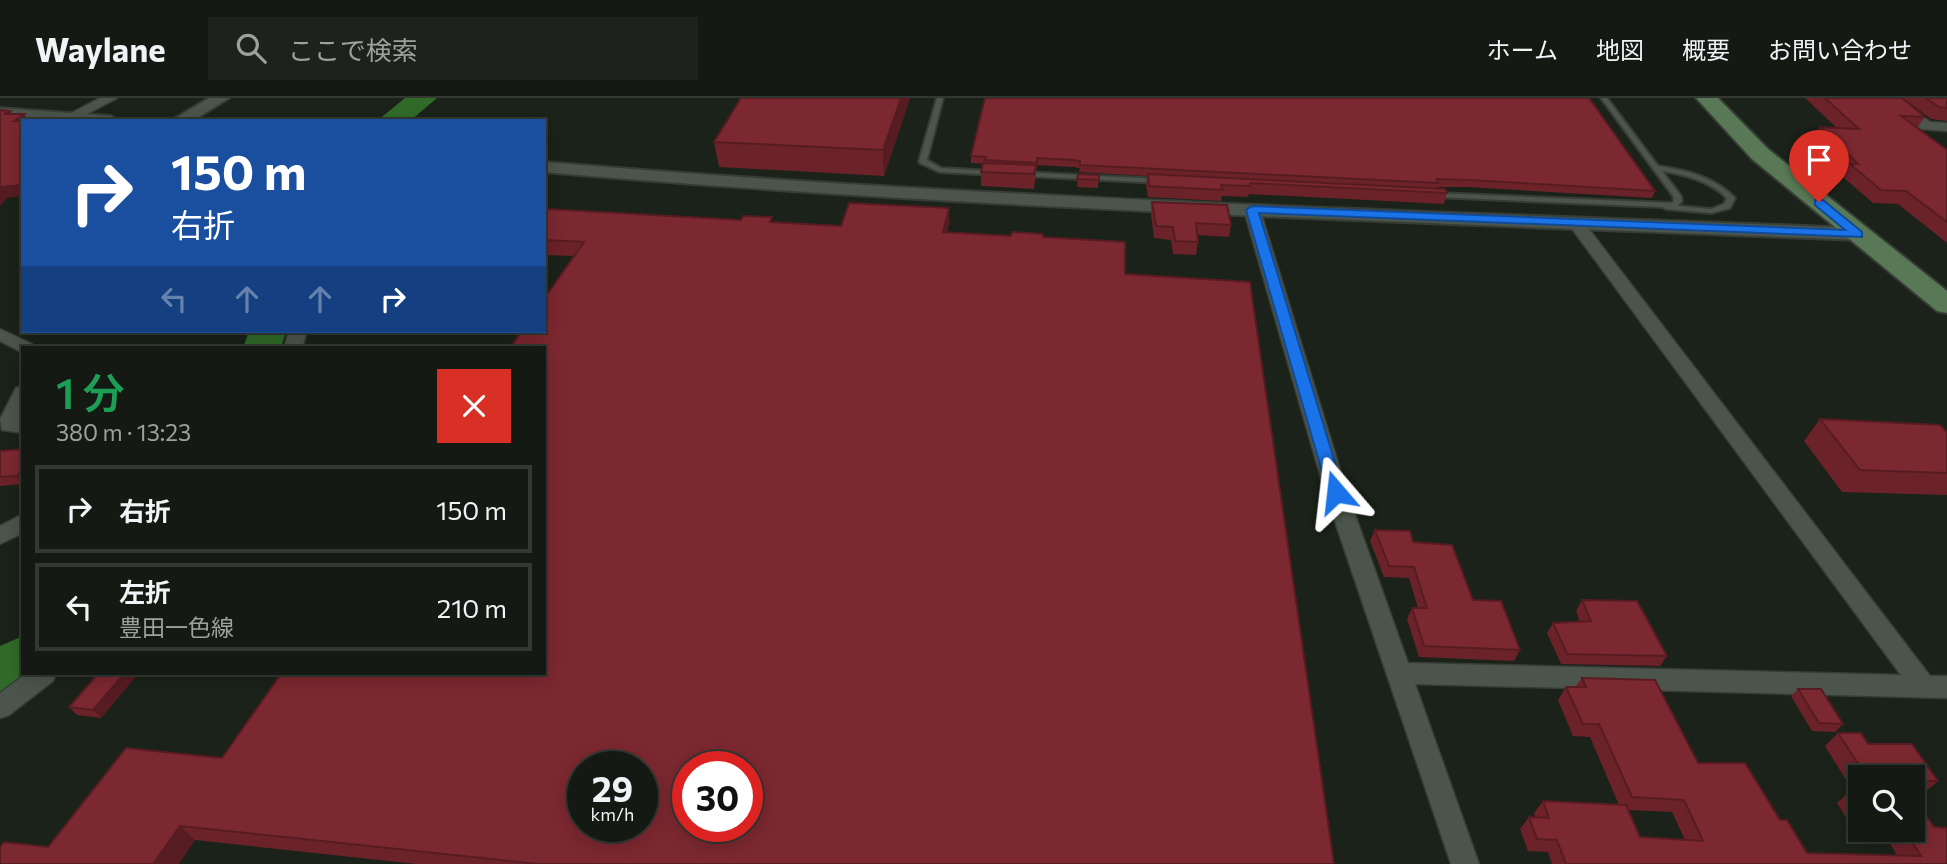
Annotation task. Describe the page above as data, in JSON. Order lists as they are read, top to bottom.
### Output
{
  "page": {
    "header": "Waylane",
    "search": "ここで検索",
    "nav": [
      "ホーム",
      "地図",
      "概要",
      "お問い合わせ"
    ],
    "turn": ["150 m", "右折"],
    "heading": ["1 分", "380 m · 13:23"],
    "list": [
      {
        "name": "右折",
        "value": "150 m"
      },
      {
        "name": "左折",
        "note": "豊田一色線",
        "value": "210 m"
      }
    ],
    "speed": "29 km/h",
    "limit": "30"
  }
}
